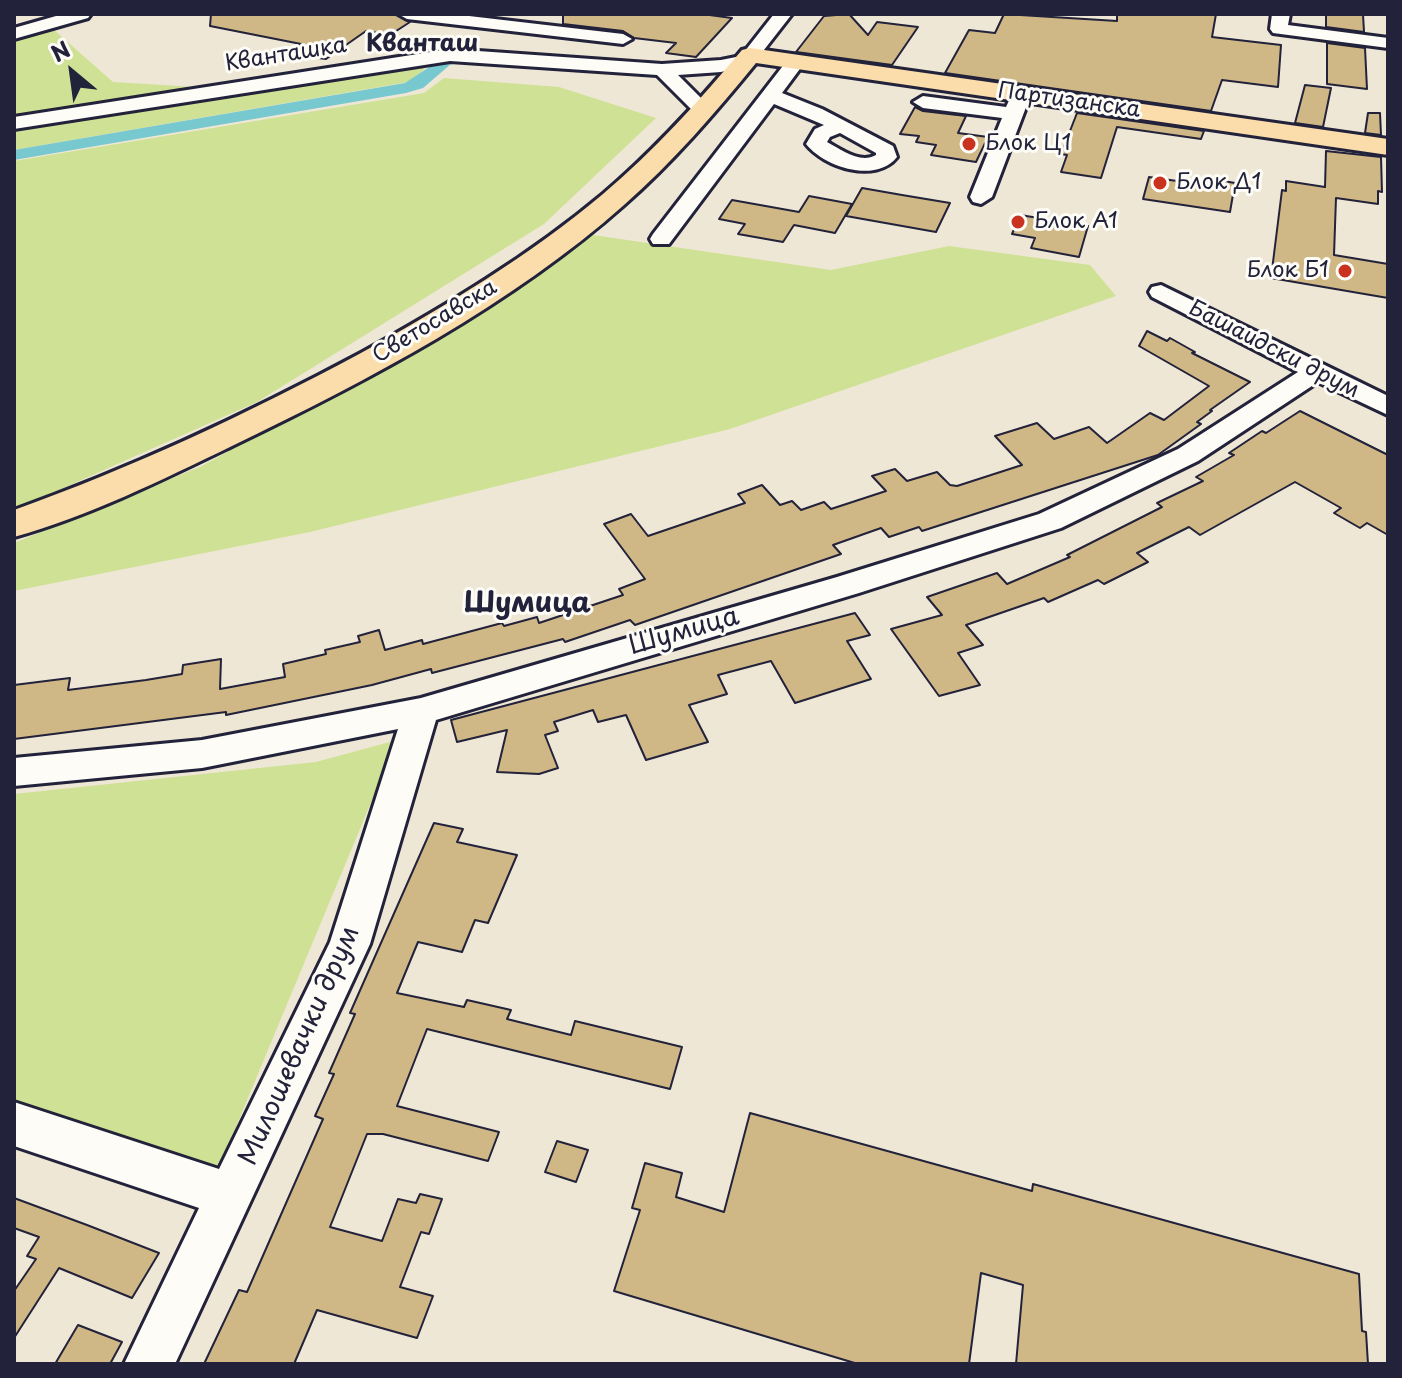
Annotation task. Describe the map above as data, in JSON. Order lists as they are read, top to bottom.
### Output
{
  "streets": {
    "main road": ["Партизанска", "Светосавска"],
    "street": [
      "Кванташка",
      "Башаидски друм",
      "Шумица",
      "Милошевачки друм"
    ]
  },
  "crossings": [
    ["Кванташка", "Партизанска"],
    ["Кванташка", "Светосавска"],
    ["Партизанска", "Светосавска"],
    ["Башаидски друм", "Шумица"],
    ["Шумица", "Милошевачки друм"]
  ],
  "districts": ["Кванташ", "Шумица"],
  "places": [
    "Блок Ц1",
    "Блок Д1",
    "Блок А1",
    "Блок Б1"
  ],
  "north": "top left"
}
